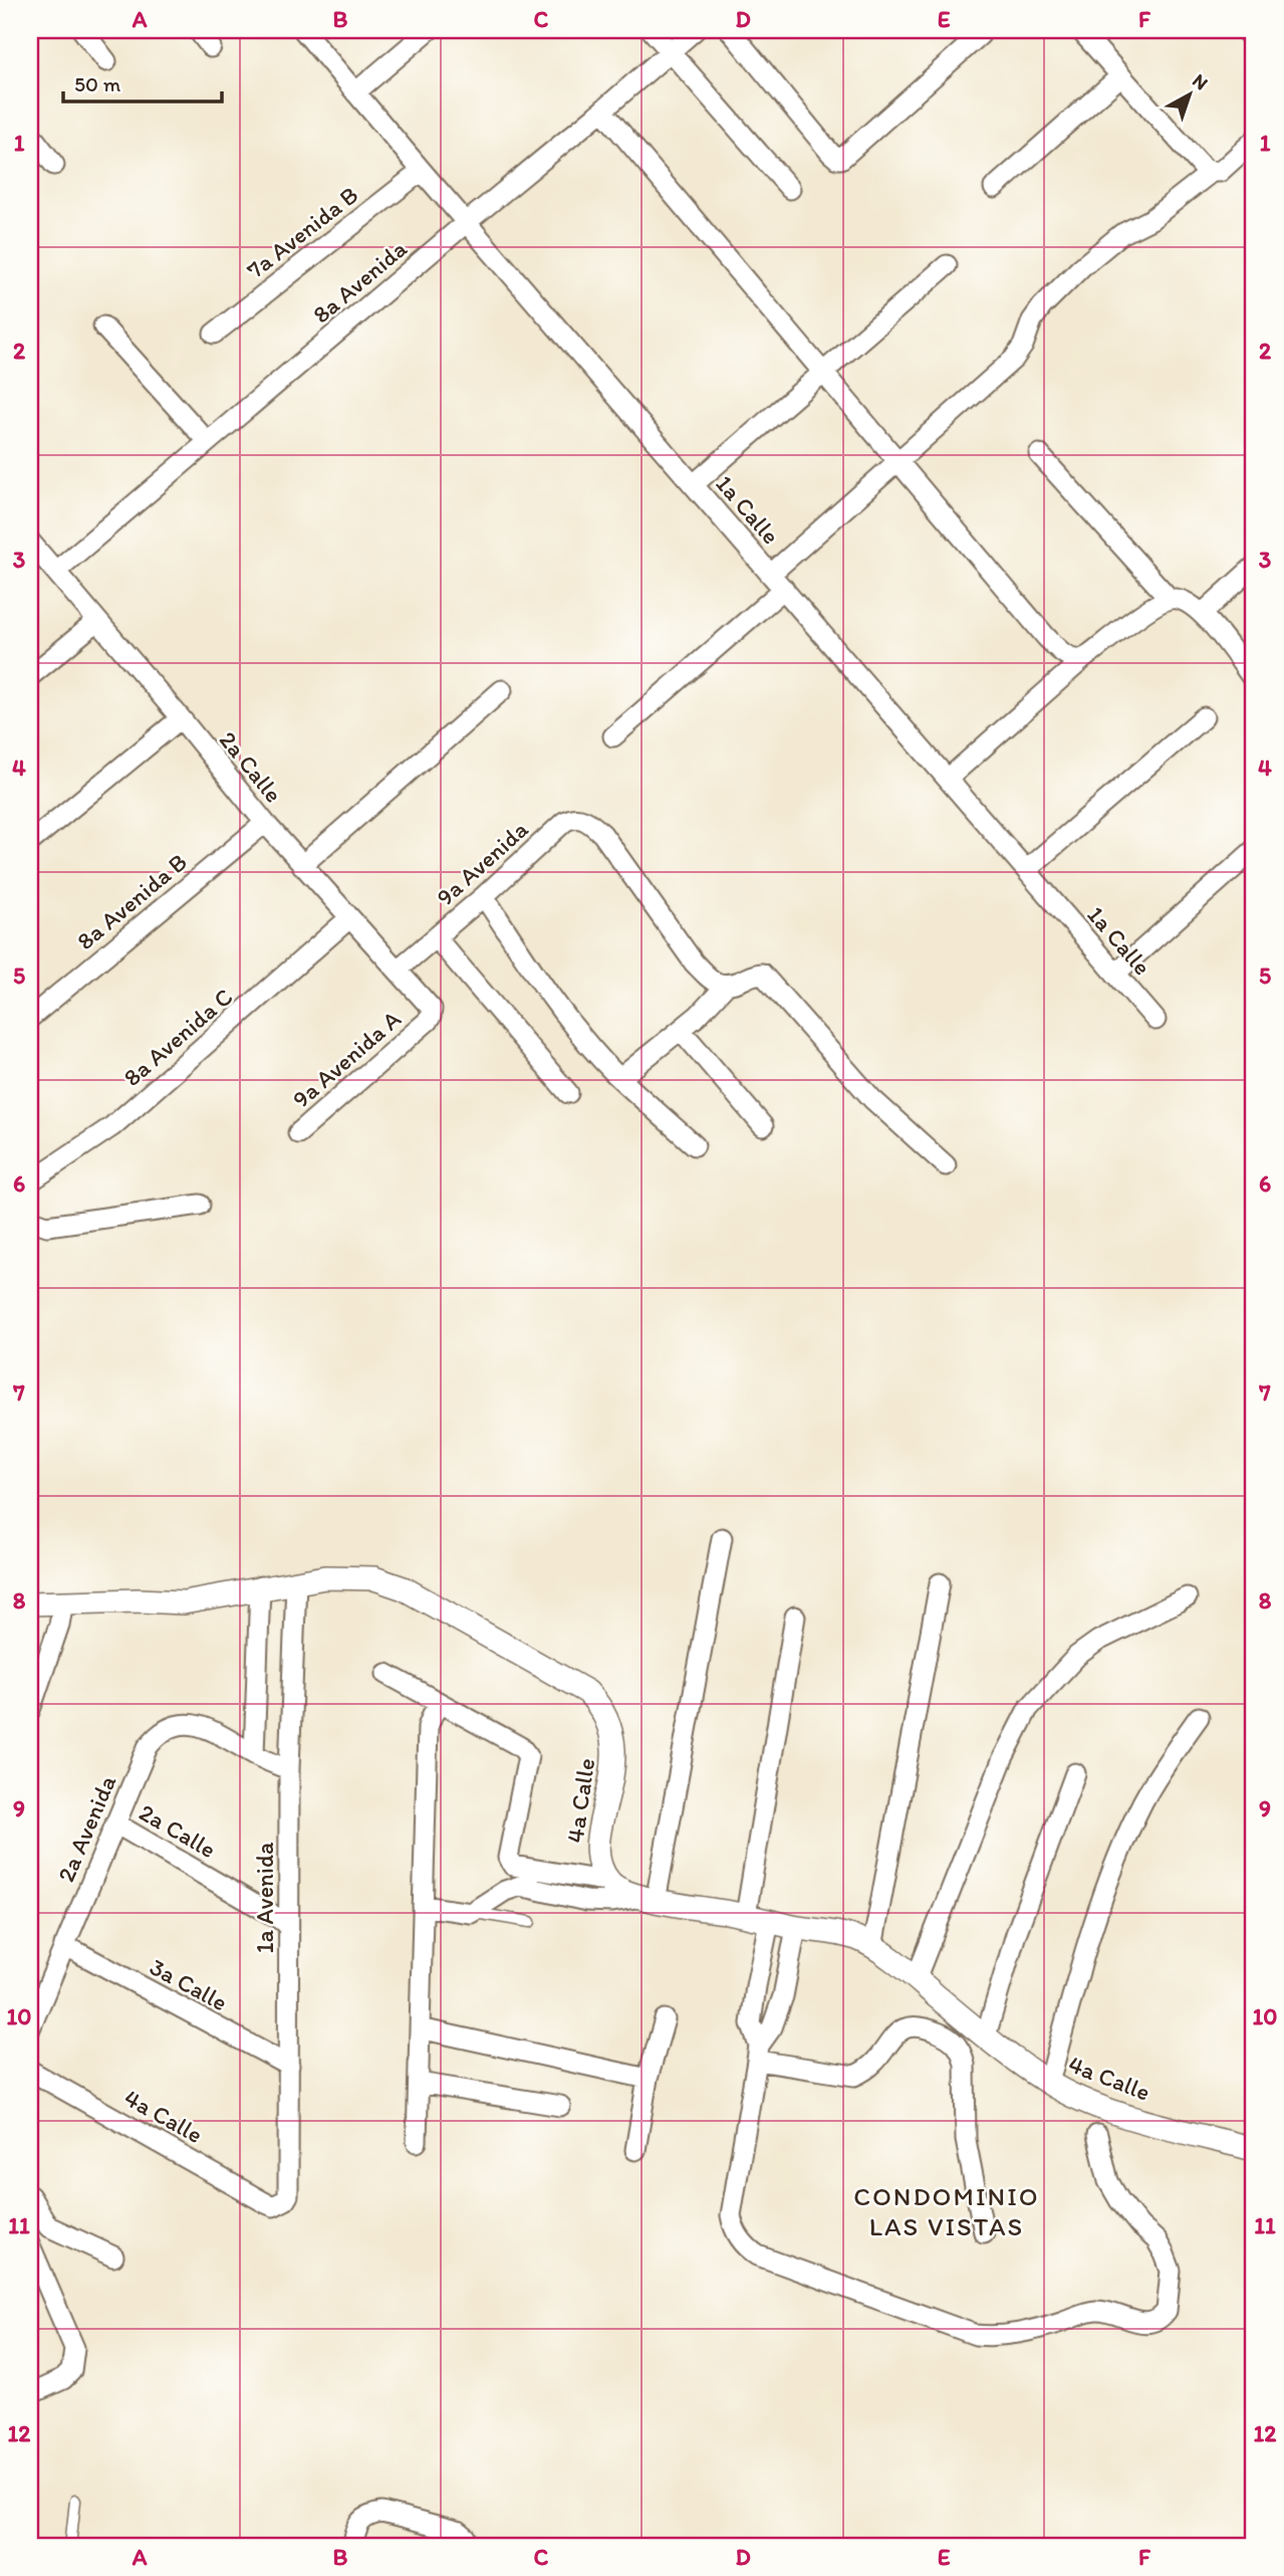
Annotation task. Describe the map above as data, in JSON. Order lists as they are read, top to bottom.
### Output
{
  "streets": {
    "street": [
      "7a Avenida B",
      "8a Avenida",
      "1a Calle",
      "2a Calle",
      "9a Avenida",
      "8a Avenida B",
      "8a Avenida C",
      "9a Avenida A",
      "4a Calle",
      "2a Avenida",
      "1a Avenida",
      "3a Calle"
    ]
  },
  "crossings": [
    ["7a Avenida B", "1a Calle"],
    ["8a Avenida", "1a Calle"],
    ["8a Avenida", "2a Calle"],
    ["2a Calle", "9a Avenida"],
    ["2a Calle", "8a Avenida B"],
    ["2a Calle", "8a Avenida C"],
    ["2a Calle", "9a Avenida A"],
    ["2a Calle", "2a Avenida"],
    ["2a Calle", "1a Avenida"],
    ["4a Calle", "1a Avenida"],
    ["2a Avenida", "3a Calle"],
    ["1a Avenida", "3a Calle"]
  ],
  "districts": ["CONDOMINIO LAS VISTAS"],
  "scale_bar": "50 m",
  "north": "top right",
  "grid": {
    "columns": [
      "A",
      "B",
      "C",
      "D",
      "E",
      "F"
    ],
    "rows": [
      "1",
      "2",
      "3",
      "4",
      "5",
      "6",
      "7",
      "8",
      "9",
      "10",
      "11",
      "12"
    ]
  }
}
